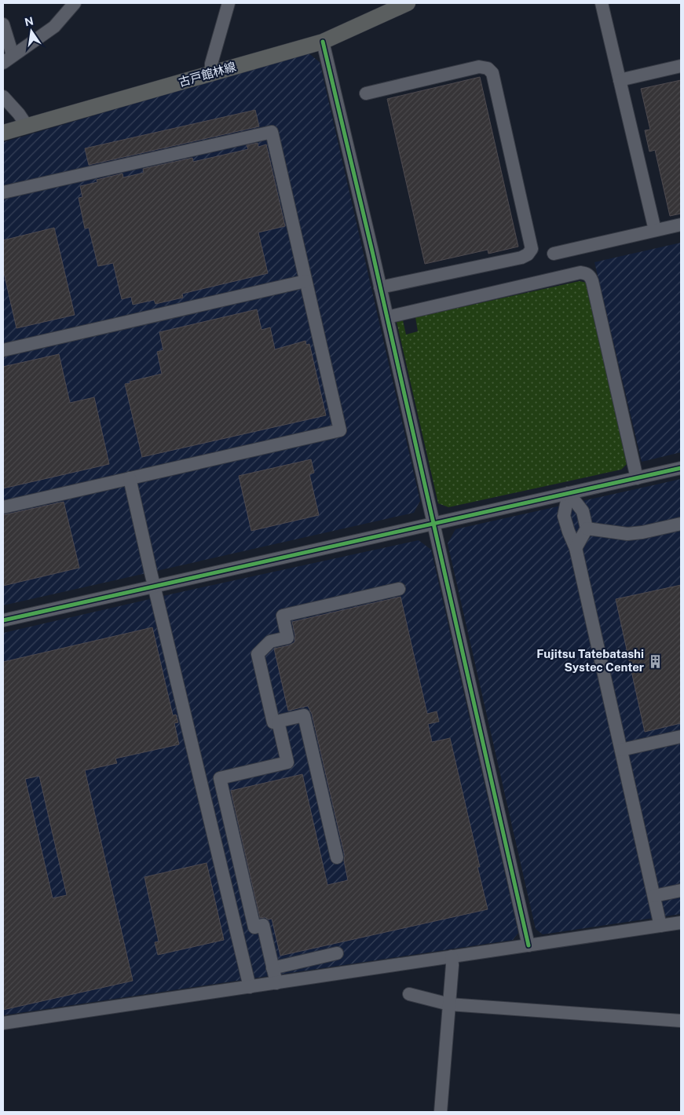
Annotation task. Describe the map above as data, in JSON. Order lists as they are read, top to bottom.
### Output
{
  "streets": {
    "main road": ["古戸館林線"]
  },
  "places": {
    "building": ["Fujitsu Tatebatashi Systec Center"]
  },
  "north": "top"
}
